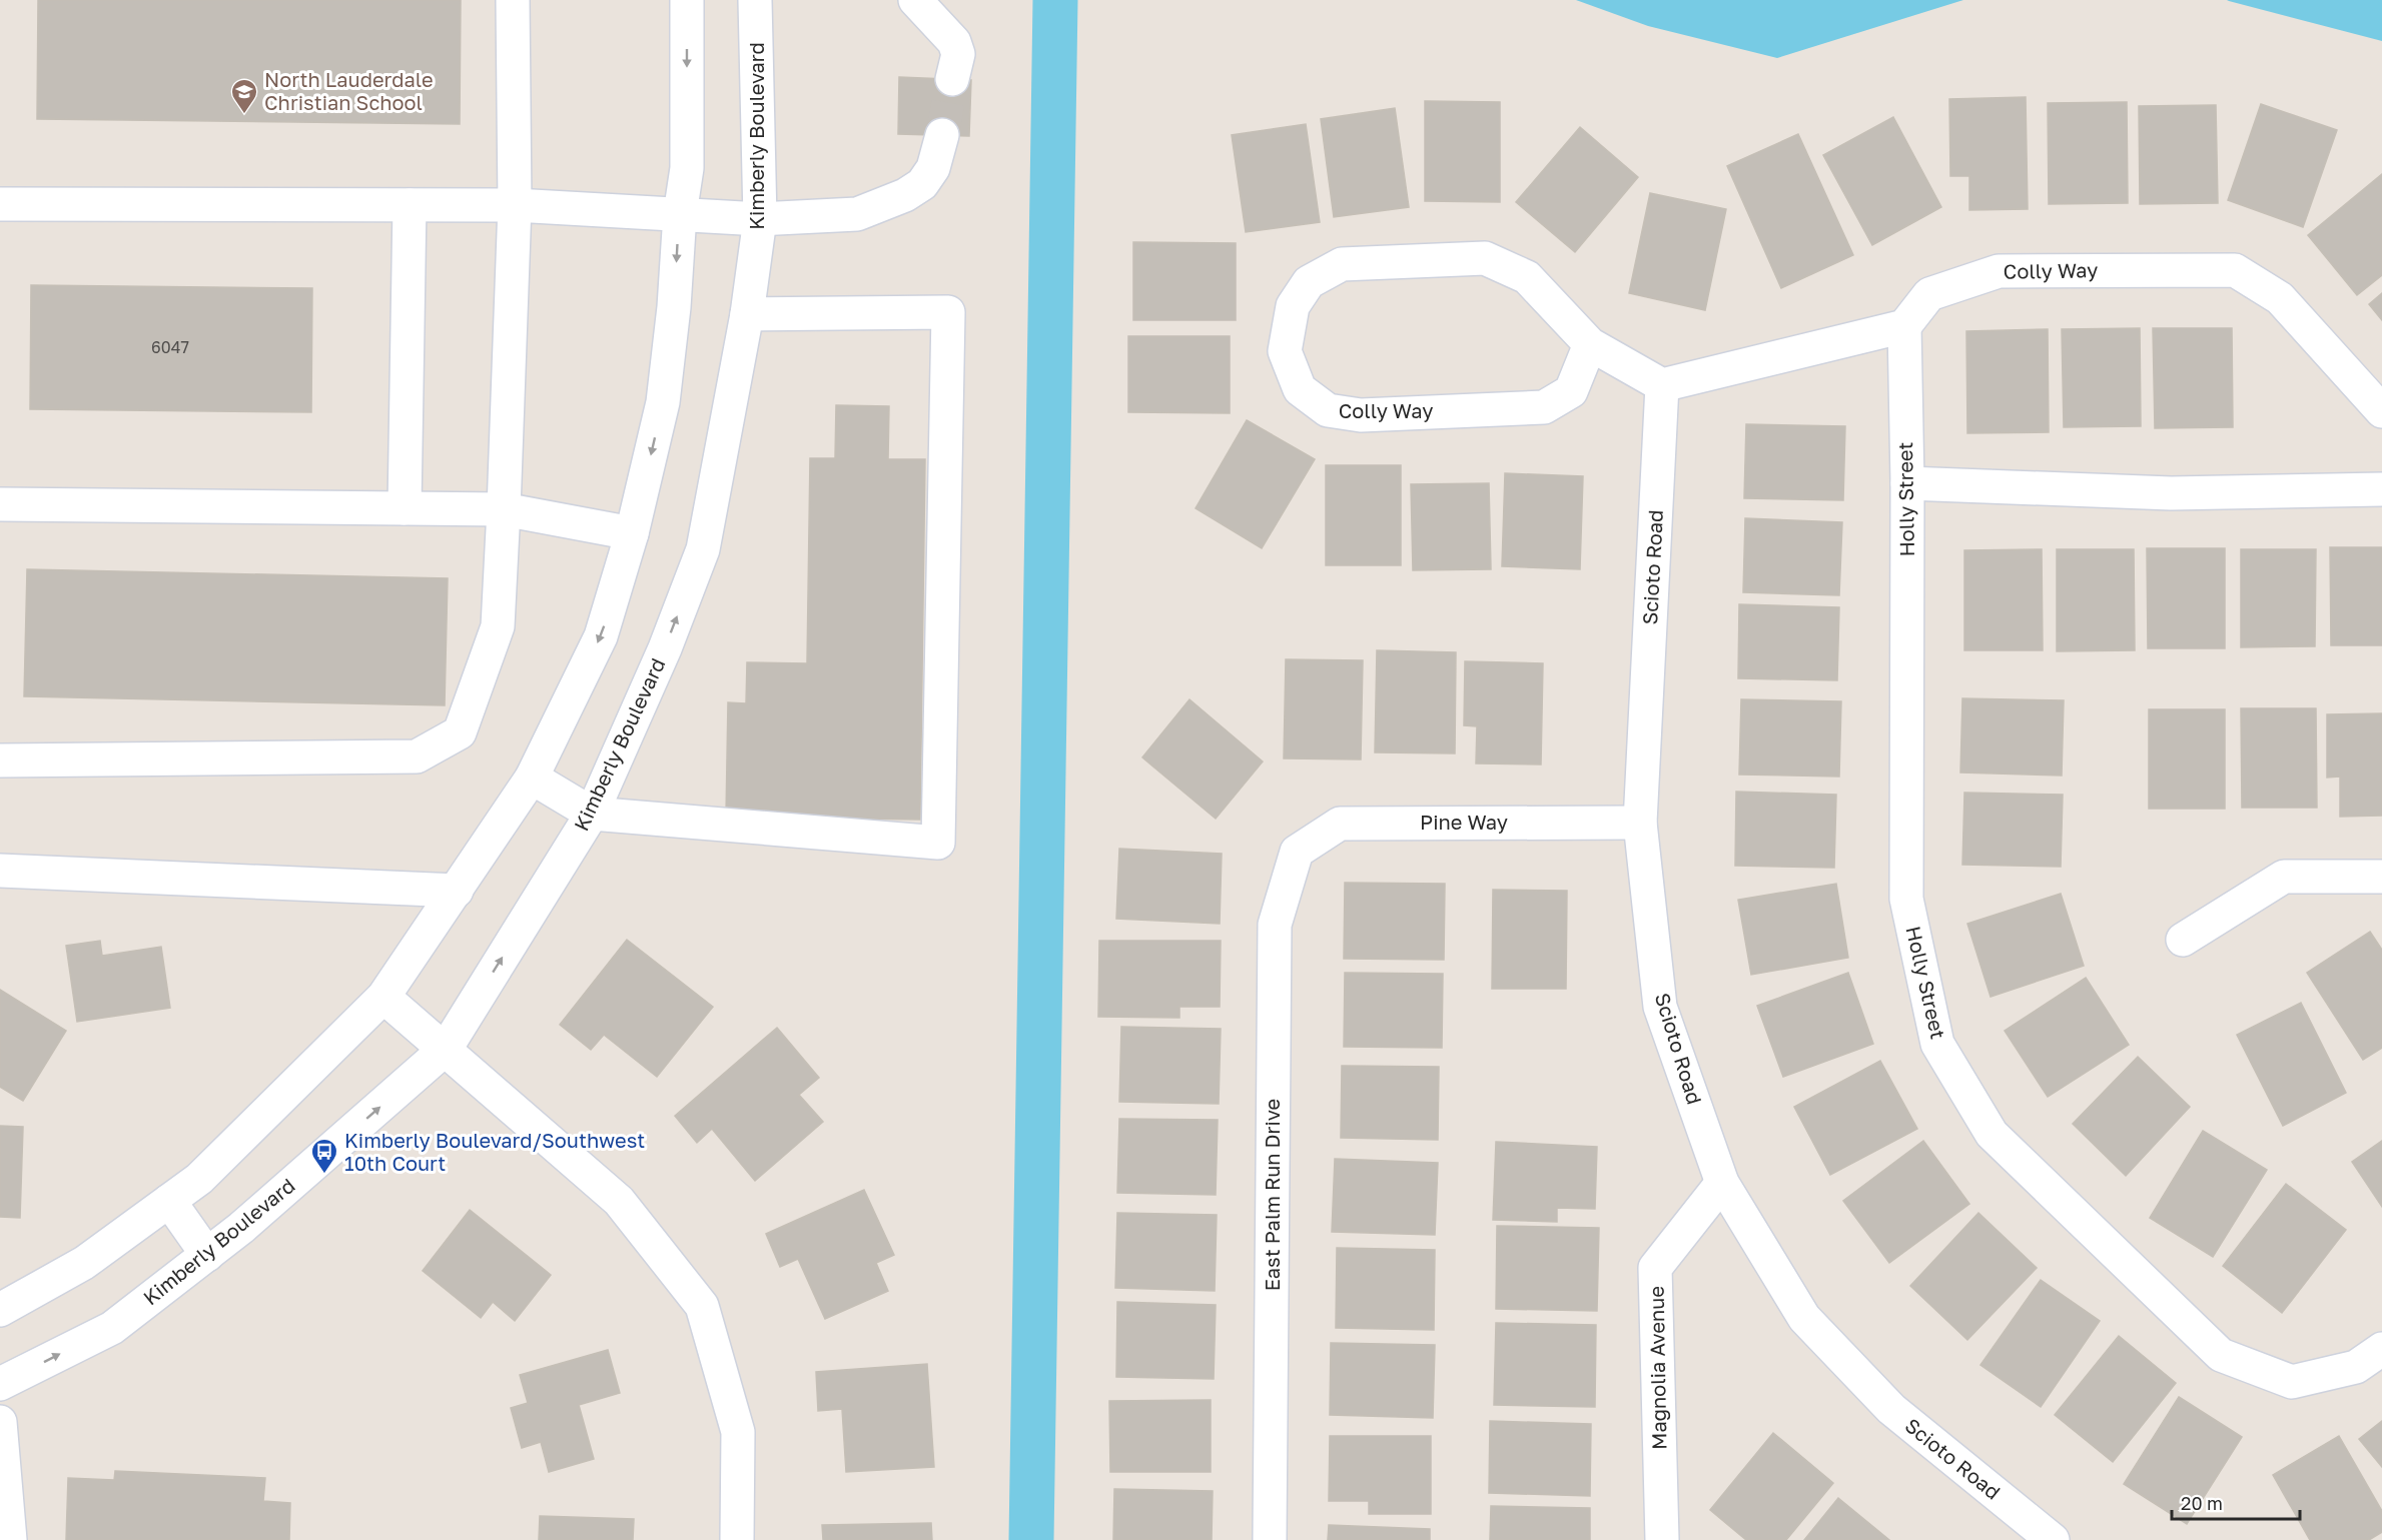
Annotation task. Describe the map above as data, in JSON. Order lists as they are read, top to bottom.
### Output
{
  "streets": {
    "street": [
      "Kimberly Boulevard",
      "Colly Way",
      "Holly Street",
      "Scioto Road",
      "Pine Way",
      "East Palm Run Drive",
      "Magnolia Avenue"
    ]
  },
  "crossings": [
    ["Colly Way", "Holly Street"],
    ["Colly Way", "Scioto Road"],
    ["Scioto Road", "Pine Way"],
    ["Scioto Road", "Magnolia Avenue"],
    ["Pine Way", "East Palm Run Drive"]
  ],
  "places": {
    "school or university": ["North Lauderdale Christian School"],
    "bus stop": ["Kimberly Boulevard/Southwest 10th Court"]
  },
  "house_numbers": ["6047"],
  "scale_bar": "20 m"
}
